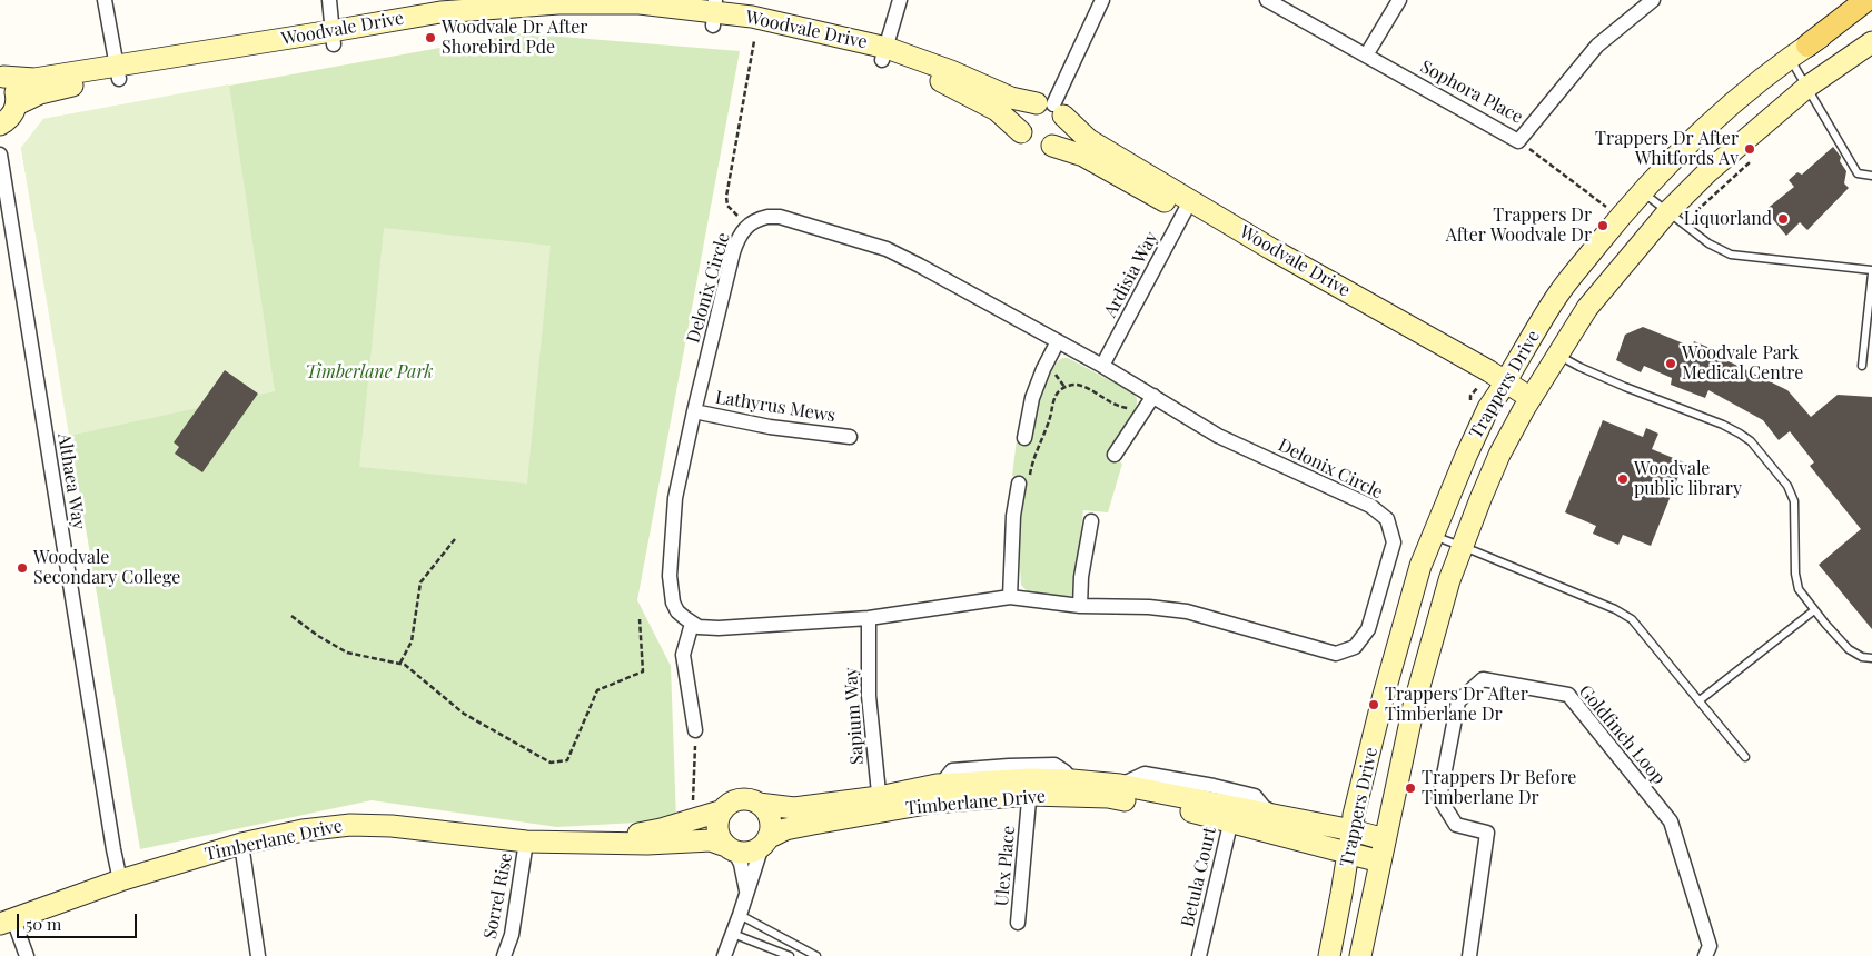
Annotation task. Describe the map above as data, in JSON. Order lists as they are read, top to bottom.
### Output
{
  "streets": {
    "street": [
      "Woodvale Drive",
      "Sophora Place",
      "Ardisia Way",
      "Delonix Circle",
      "Trappers Drive",
      "Lathyrus Mews",
      "Althaea Way",
      "Sapium Way",
      "Goldfinch Loop",
      "Timberlane Drive",
      "Ulex Place",
      "Betula Court",
      "Sorrel Rise"
    ]
  },
  "crossings": [
    ["Woodvale Drive", "Ardisia Way"],
    ["Woodvale Drive", "Trappers Drive"],
    ["Ardisia Way", "Delonix Circle"],
    ["Delonix Circle", "Lathyrus Mews"],
    ["Delonix Circle", "Sapium Way"],
    ["Trappers Drive", "Timberlane Drive"],
    ["Althaea Way", "Timberlane Drive"],
    ["Sapium Way", "Timberlane Drive"],
    ["Timberlane Drive", "Ulex Place"],
    ["Timberlane Drive", "Betula Court"],
    ["Timberlane Drive", "Sorrel Rise"]
  ],
  "parks": ["Timberlane Park"],
  "places": [
    "Woodvale Dr After Shorebird Pde",
    "Trappers Dr After Whitfords Av",
    "Liquorland",
    "Trappers Dr After Woodvale Dr",
    "Woodvale Park Medical Centre",
    "Woodvale public library",
    "Woodvale Secondary College",
    "Trappers Dr After Timberlane Dr",
    "Trappers Dr Before Timberlane Dr"
  ],
  "scale_bar": "50 m"
}
